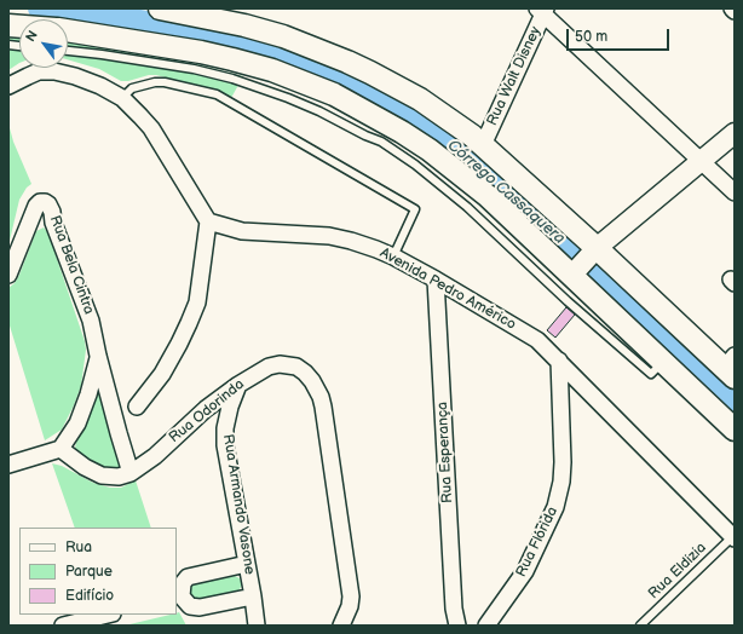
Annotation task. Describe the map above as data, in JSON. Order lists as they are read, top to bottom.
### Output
{
  "streets": {
    "street": [
      "Rua Walt Disney",
      "Rua Bela Cintra",
      "Avenida Pedro Américo",
      "Rua Odorinda",
      "Rua Esperança",
      "Rua Armando Vasone",
      "Rua Flórida"
    ],
    "lane": ["Rua Eldizia"]
  },
  "crossings": [
    ["Rua Bela Cintra", "Rua Odorinda"],
    ["Avenida Pedro Américo", "Rua Esperança"],
    ["Avenida Pedro Américo", "Rua Flórida"],
    ["Avenida Pedro Américo", "Rua Eldizia"],
    ["Rua Odorinda", "Rua Armando Vasone"]
  ],
  "water": ["Córrego Cassaquera"],
  "legend": ["Rua", "Parque", "Edifício"],
  "scale_bar": "50 m",
  "north": "top left"
}
